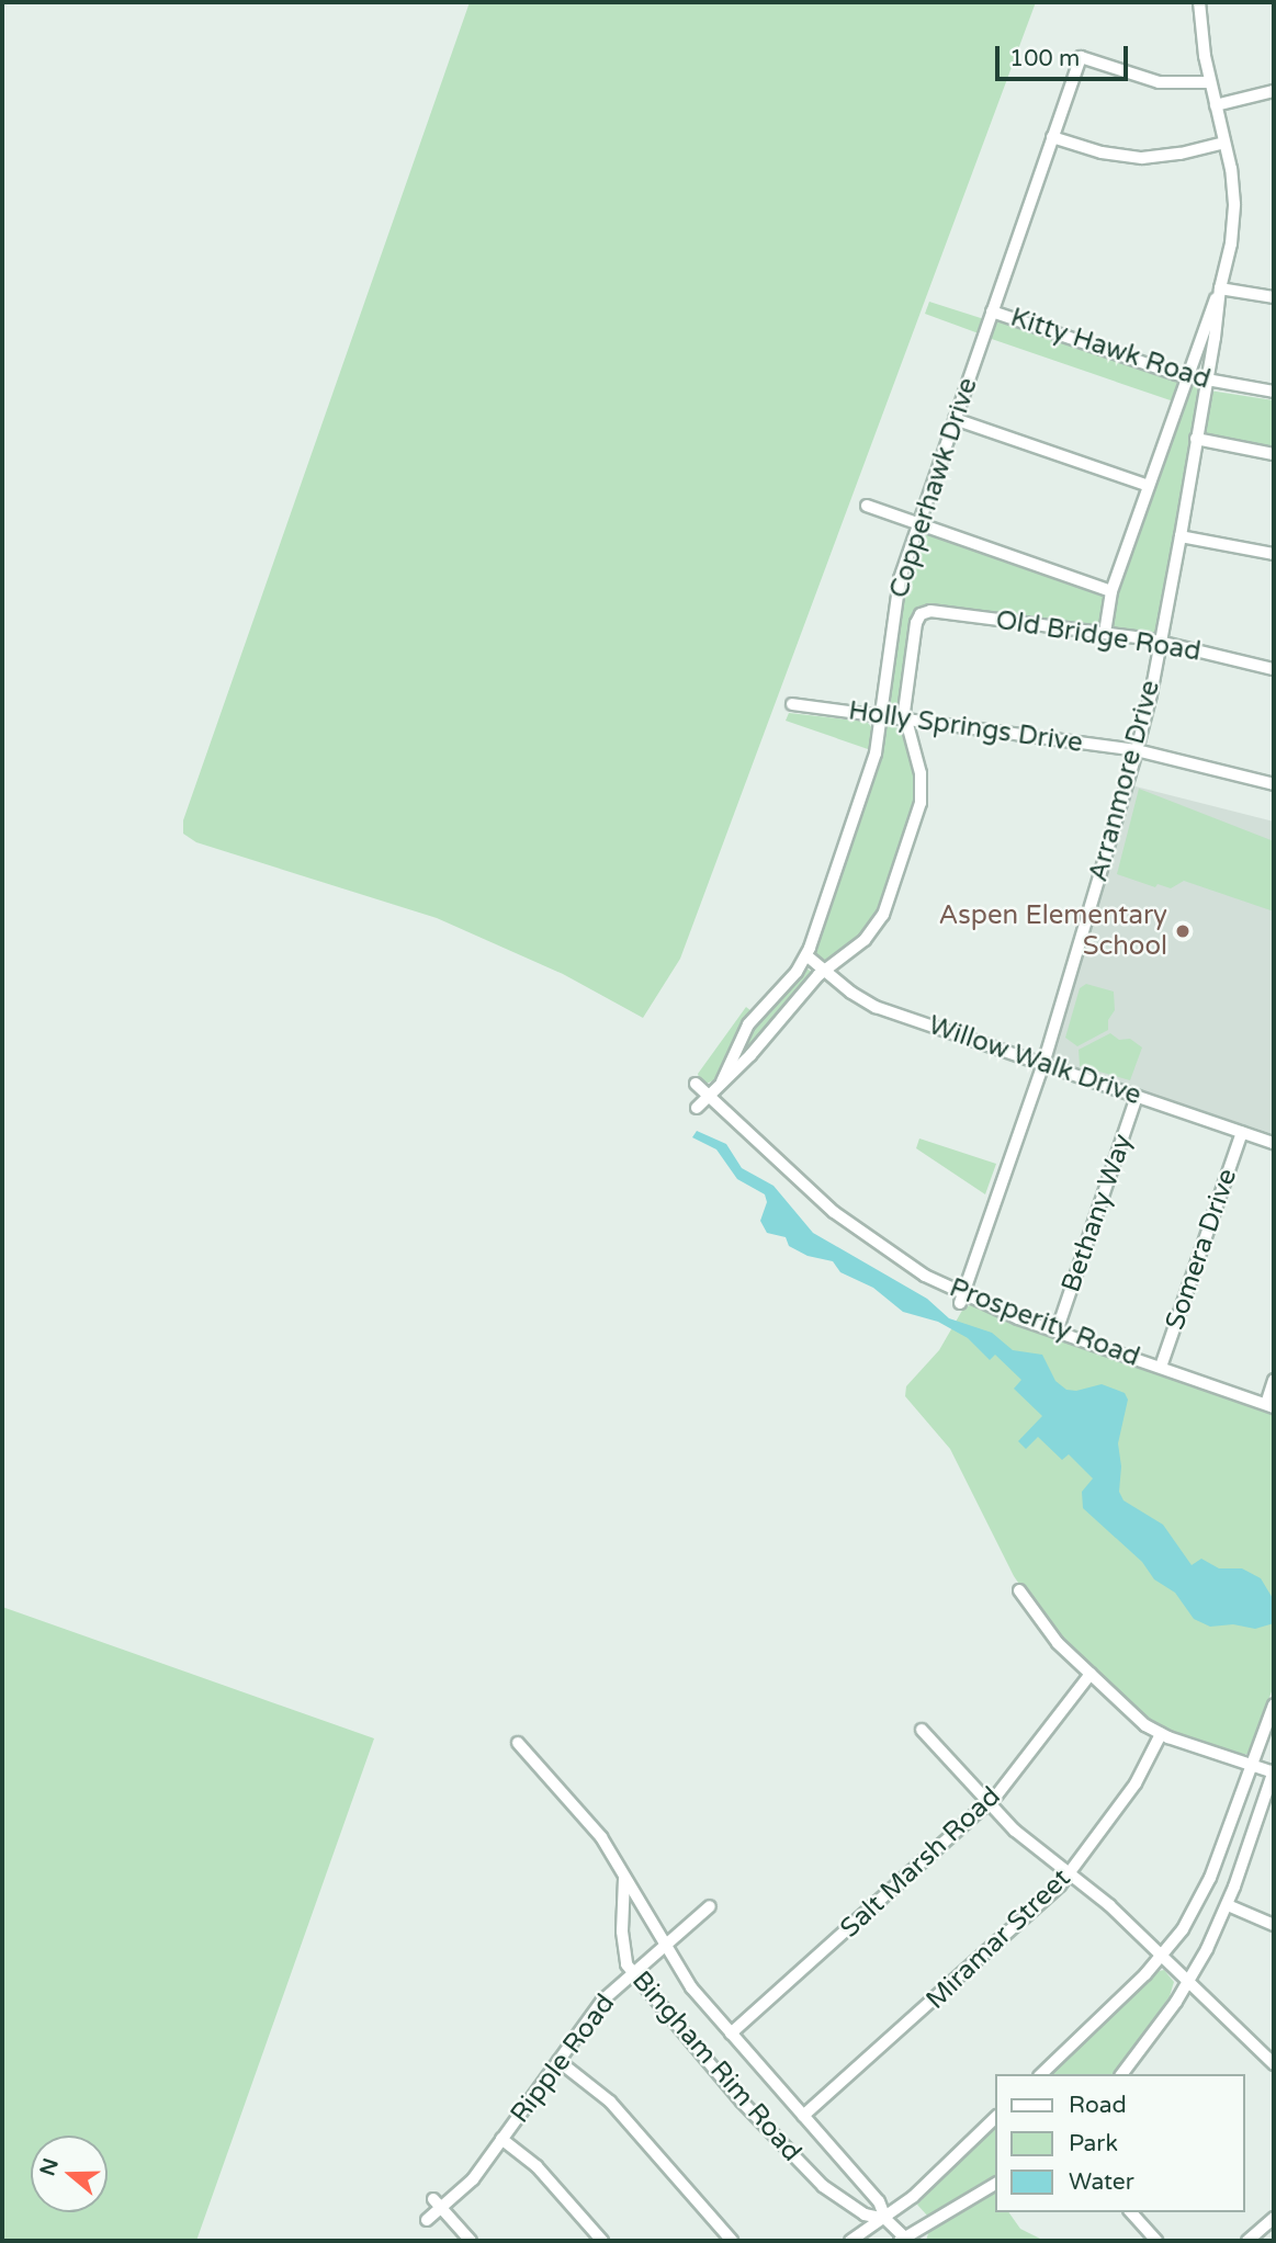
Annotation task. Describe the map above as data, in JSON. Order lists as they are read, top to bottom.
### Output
{
  "streets": {
    "street": [
      "Kitty Hawk Road",
      "Copperhawk Drive",
      "Old Bridge Road",
      "Holly Springs Drive",
      "Arranmore Drive",
      "Willow Walk Drive",
      "Bethany Way",
      "Somera Drive",
      "Prosperity Road",
      "Salt Marsh Road",
      "Miramar Street",
      "Ripple Road",
      "Bingham Rim Road"
    ]
  },
  "crossings": [
    ["Kitty Hawk Road", "Copperhawk Drive"],
    ["Kitty Hawk Road", "Arranmore Drive"],
    ["Copperhawk Drive", "Old Bridge Road"],
    ["Copperhawk Drive", "Holly Springs Drive"],
    ["Copperhawk Drive", "Arranmore Drive"],
    ["Copperhawk Drive", "Willow Walk Drive"],
    ["Copperhawk Drive", "Prosperity Road"],
    ["Old Bridge Road", "Arranmore Drive"],
    ["Holly Springs Drive", "Arranmore Drive"],
    ["Arranmore Drive", "Willow Walk Drive"],
    ["Arranmore Drive", "Prosperity Road"],
    ["Willow Walk Drive", "Bethany Way"],
    ["Willow Walk Drive", "Somera Drive"],
    ["Bethany Way", "Prosperity Road"],
    ["Somera Drive", "Prosperity Road"],
    ["Salt Marsh Road", "Bingham Rim Road"],
    ["Miramar Street", "Bingham Rim Road"],
    ["Ripple Road", "Bingham Rim Road"]
  ],
  "places": ["Aspen Elementary School"],
  "legend": ["Road", "Park", "Water"],
  "scale_bar": "100 m",
  "north": "left"
}
